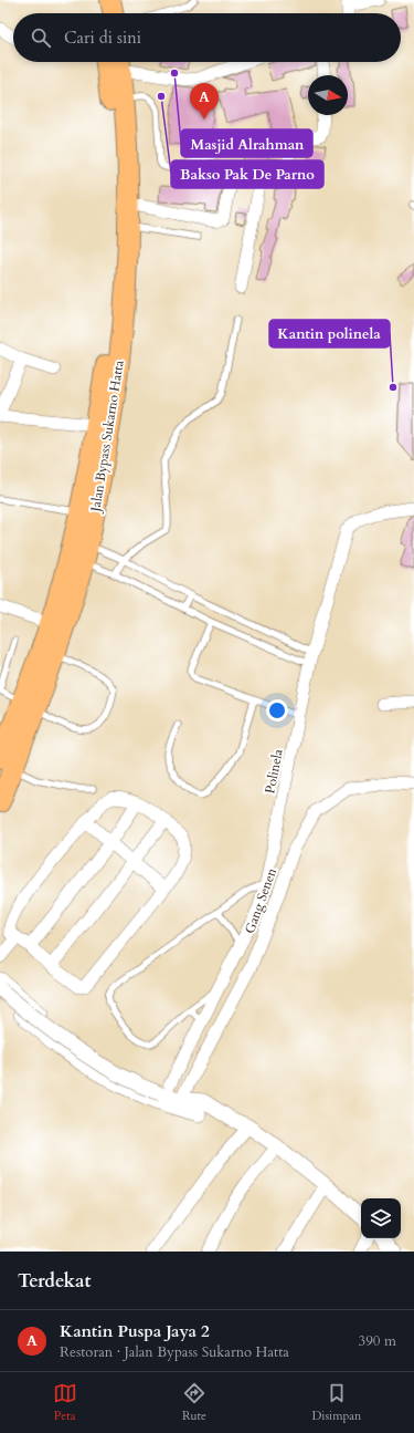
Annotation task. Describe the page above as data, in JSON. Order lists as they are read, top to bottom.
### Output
{
  "streets": {
    "highway": ["Jalan Bypass Sukarno Hatta"],
    "street": ["Polinela", "Gang Senen"]
  },
  "places": ["Masjid Alrahman", "Bakso Pak De Parno", "Kantin polinela"],
  "north": "right",
  "page": {
    "search": "Cari di sini",
    "pins": "A",
    "heading": "Terdekat",
    "list": [
      {
        "mark": "A",
        "name": "Kantin Puspa Jaya 2",
        "note": "Restoran · Jalan Bypass Sukarno Hatta",
        "value": "390 m"
      }
    ],
    "nav": ["Peta", "Rute", "Disimpan"]
  }
}
